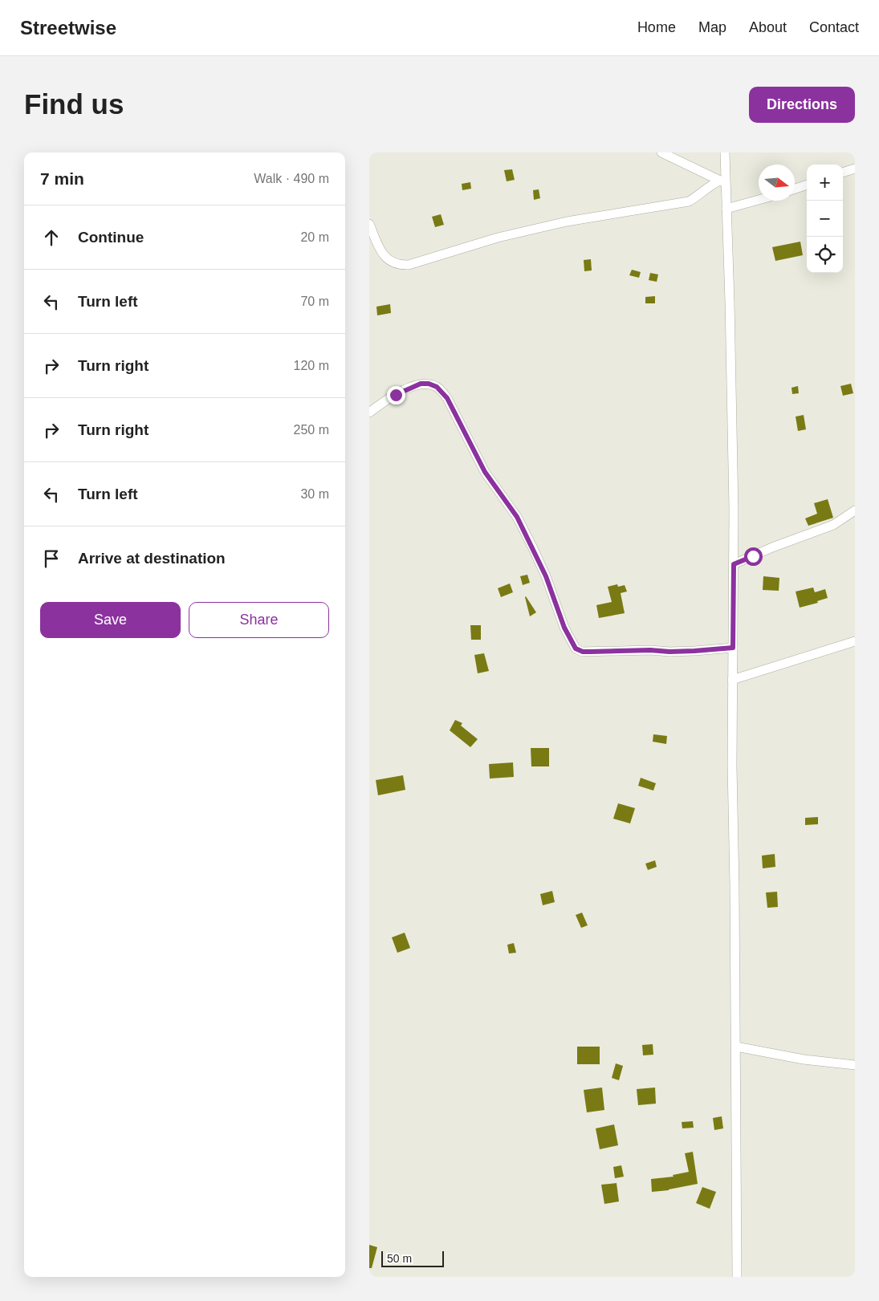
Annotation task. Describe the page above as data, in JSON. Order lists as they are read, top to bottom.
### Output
{
  "scale_bar": "50 m",
  "north": "right",
  "page": {
    "header": "Streetwise",
    "nav": [
      "Home",
      "Map",
      "About",
      "Contact"
    ],
    "buttons": [
      "Directions",
      ["Save", "Share"]
    ],
    "title": "Find us",
    "heading": ["7 min", "Walk · 490 m"],
    "map_buttons": ["+", "−"],
    "list": [
      ["Continue", "20 m"],
      ["Turn left", "70 m"],
      ["Turn right", "120 m"],
      ["Turn right", "250 m"],
      ["Turn left", "30 m"],
      "Arrive at destination"
    ],
    "scale": "50 m"
  }
}
